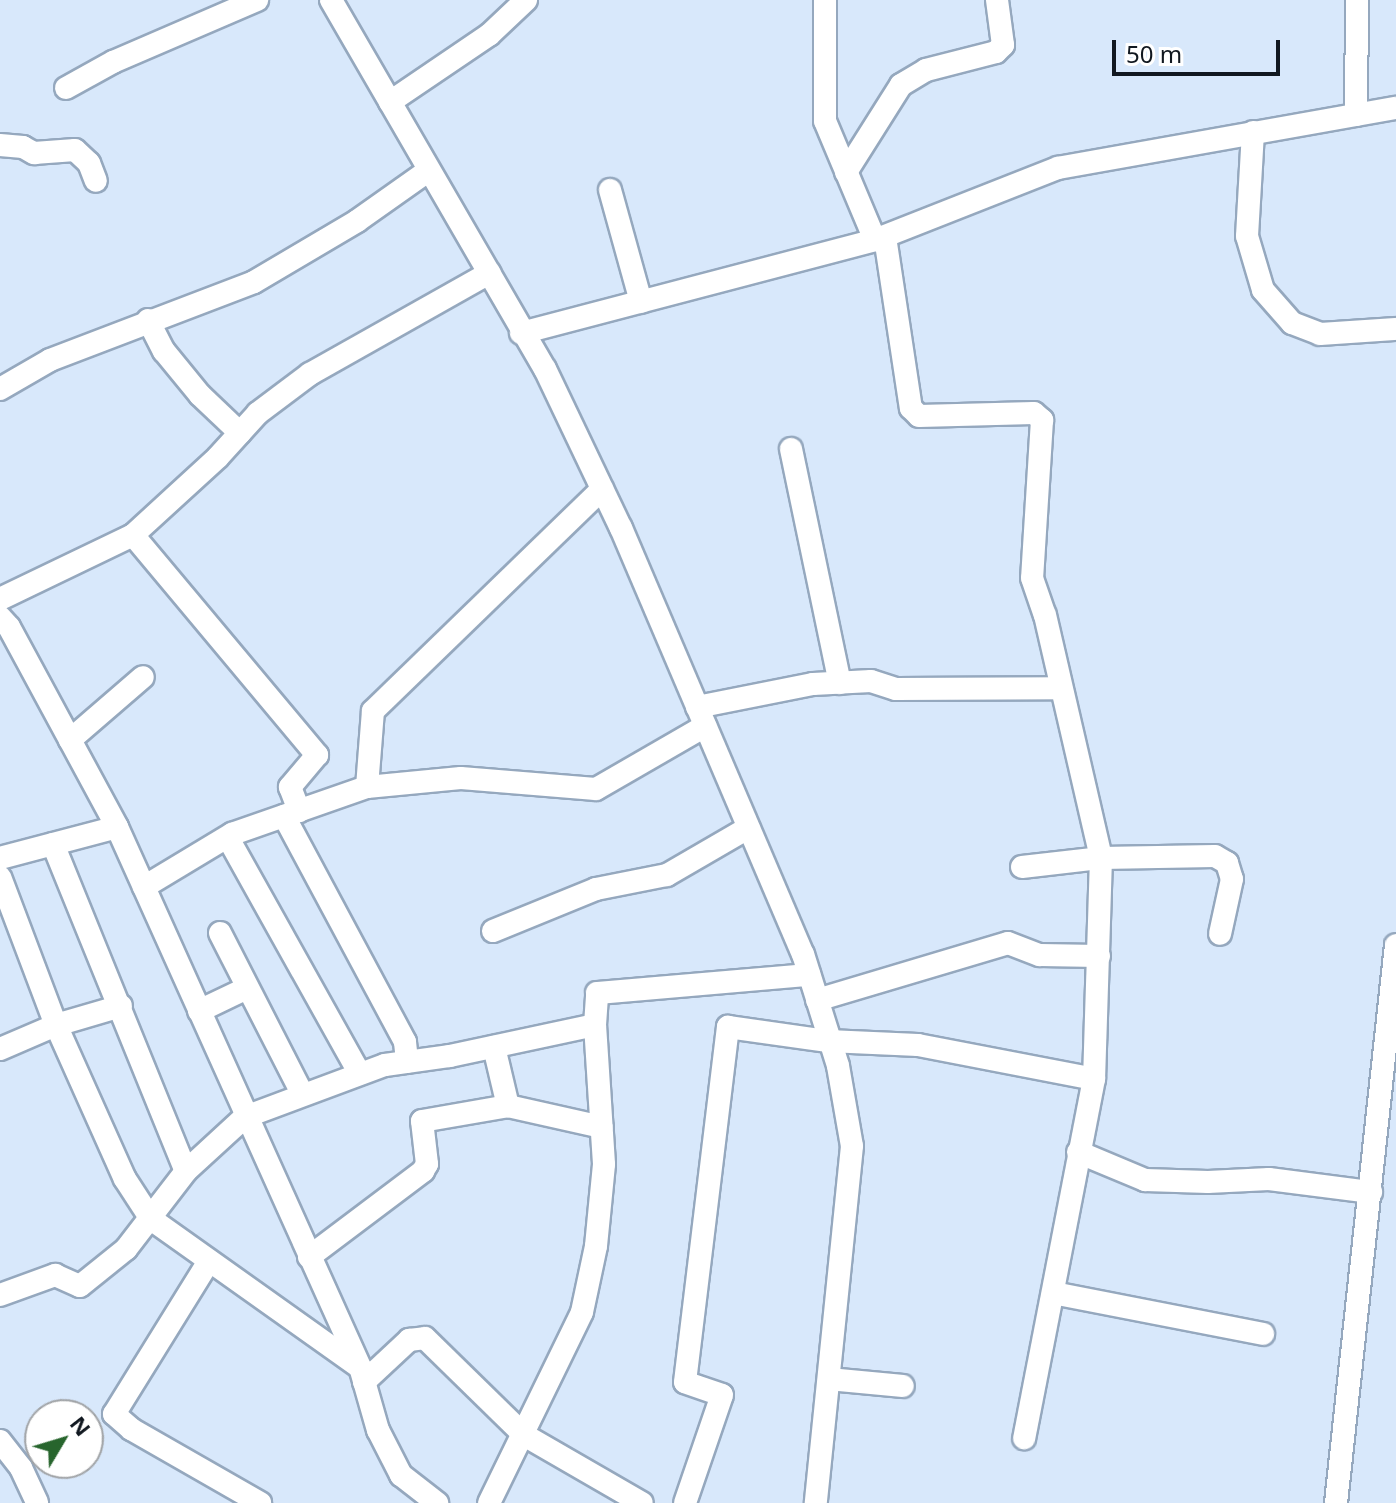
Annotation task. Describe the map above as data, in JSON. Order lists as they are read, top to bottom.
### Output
{
  "scale_bar": "50 m",
  "north": "top right"
}
